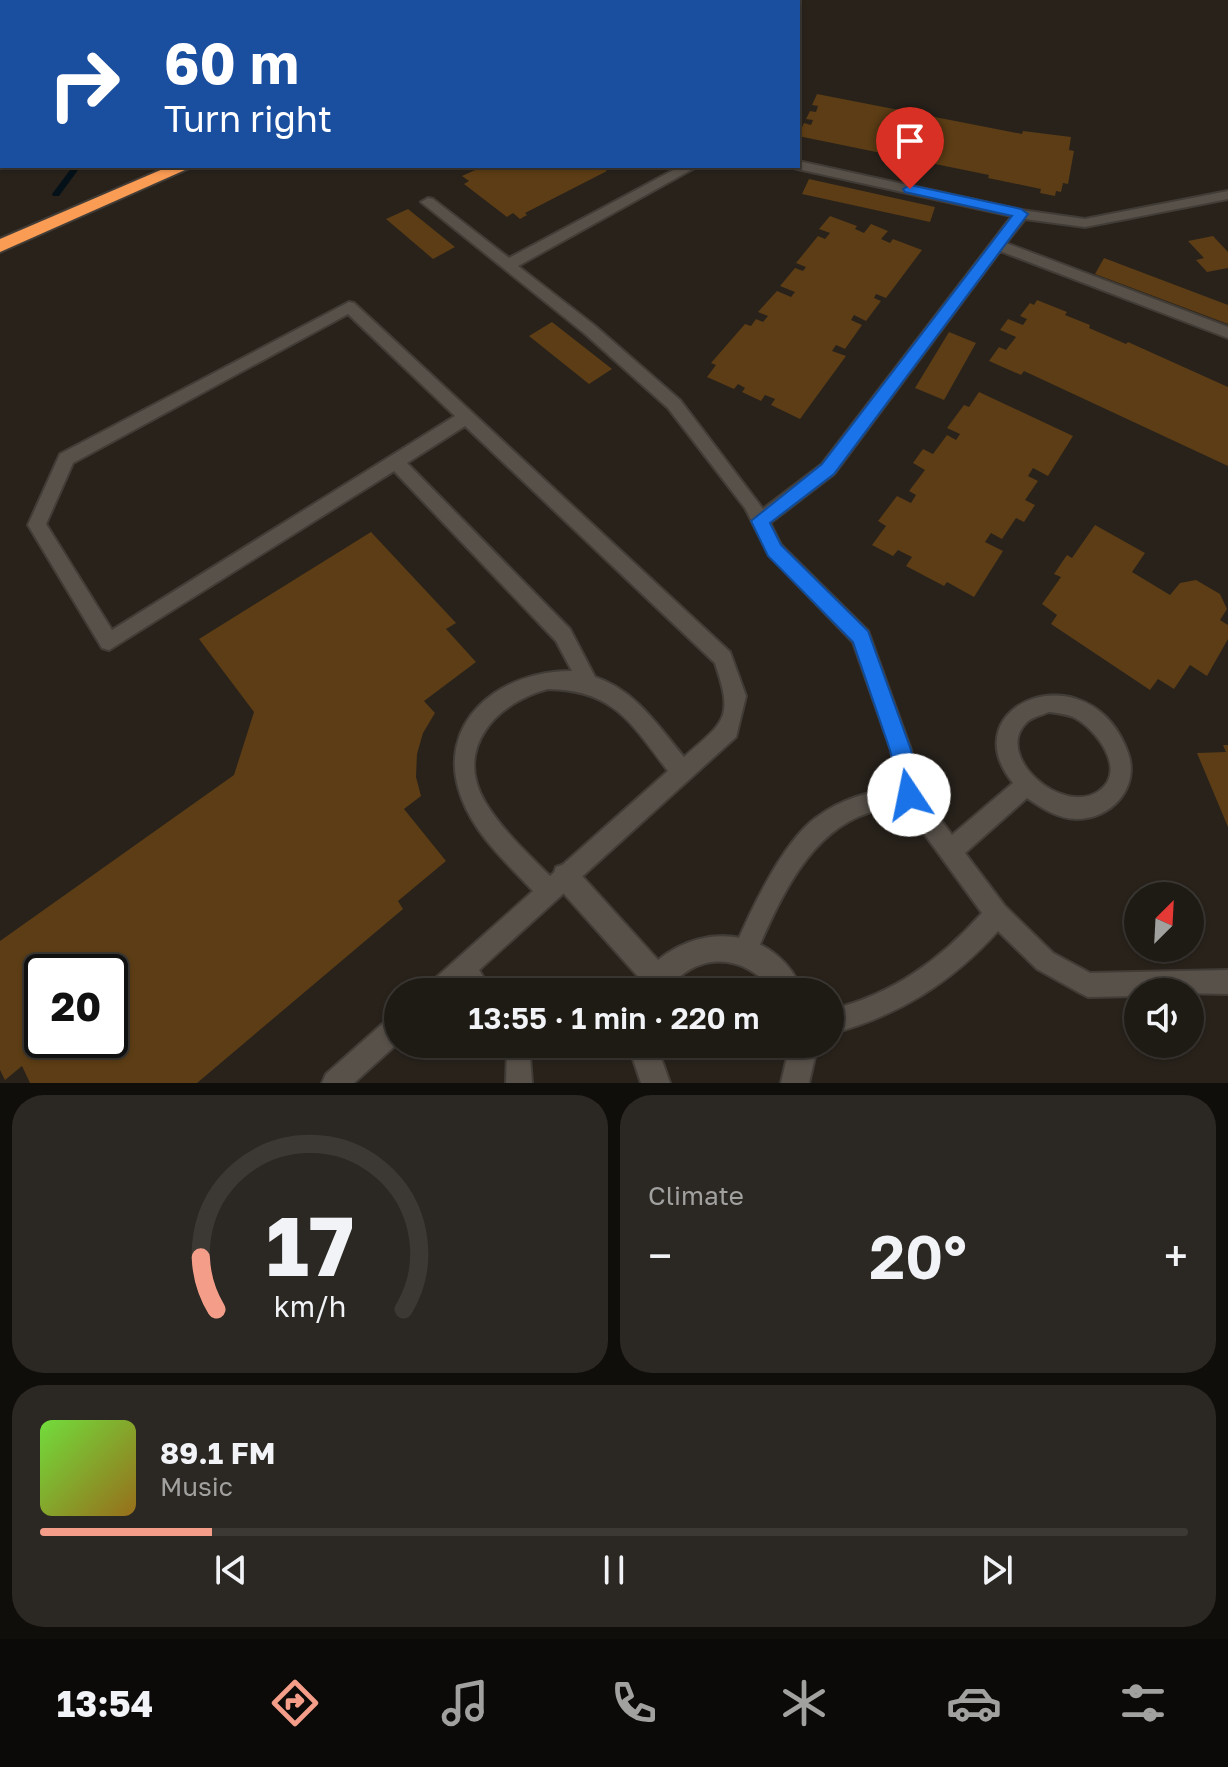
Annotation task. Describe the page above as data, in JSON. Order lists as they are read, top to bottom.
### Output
{
  "north": "top right",
  "page": {
    "turn": ["60 m", "Turn right"],
    "limit": "20",
    "trip": "13:55 · 1 min · 220 m",
    "tile": "Climate",
    "heat": ["−", "20°", "+"],
    "song": ["89.1 FM", "Music"],
    "tabs": "13:54",
    "gauge": ["17", "km/h"]
  }
}
